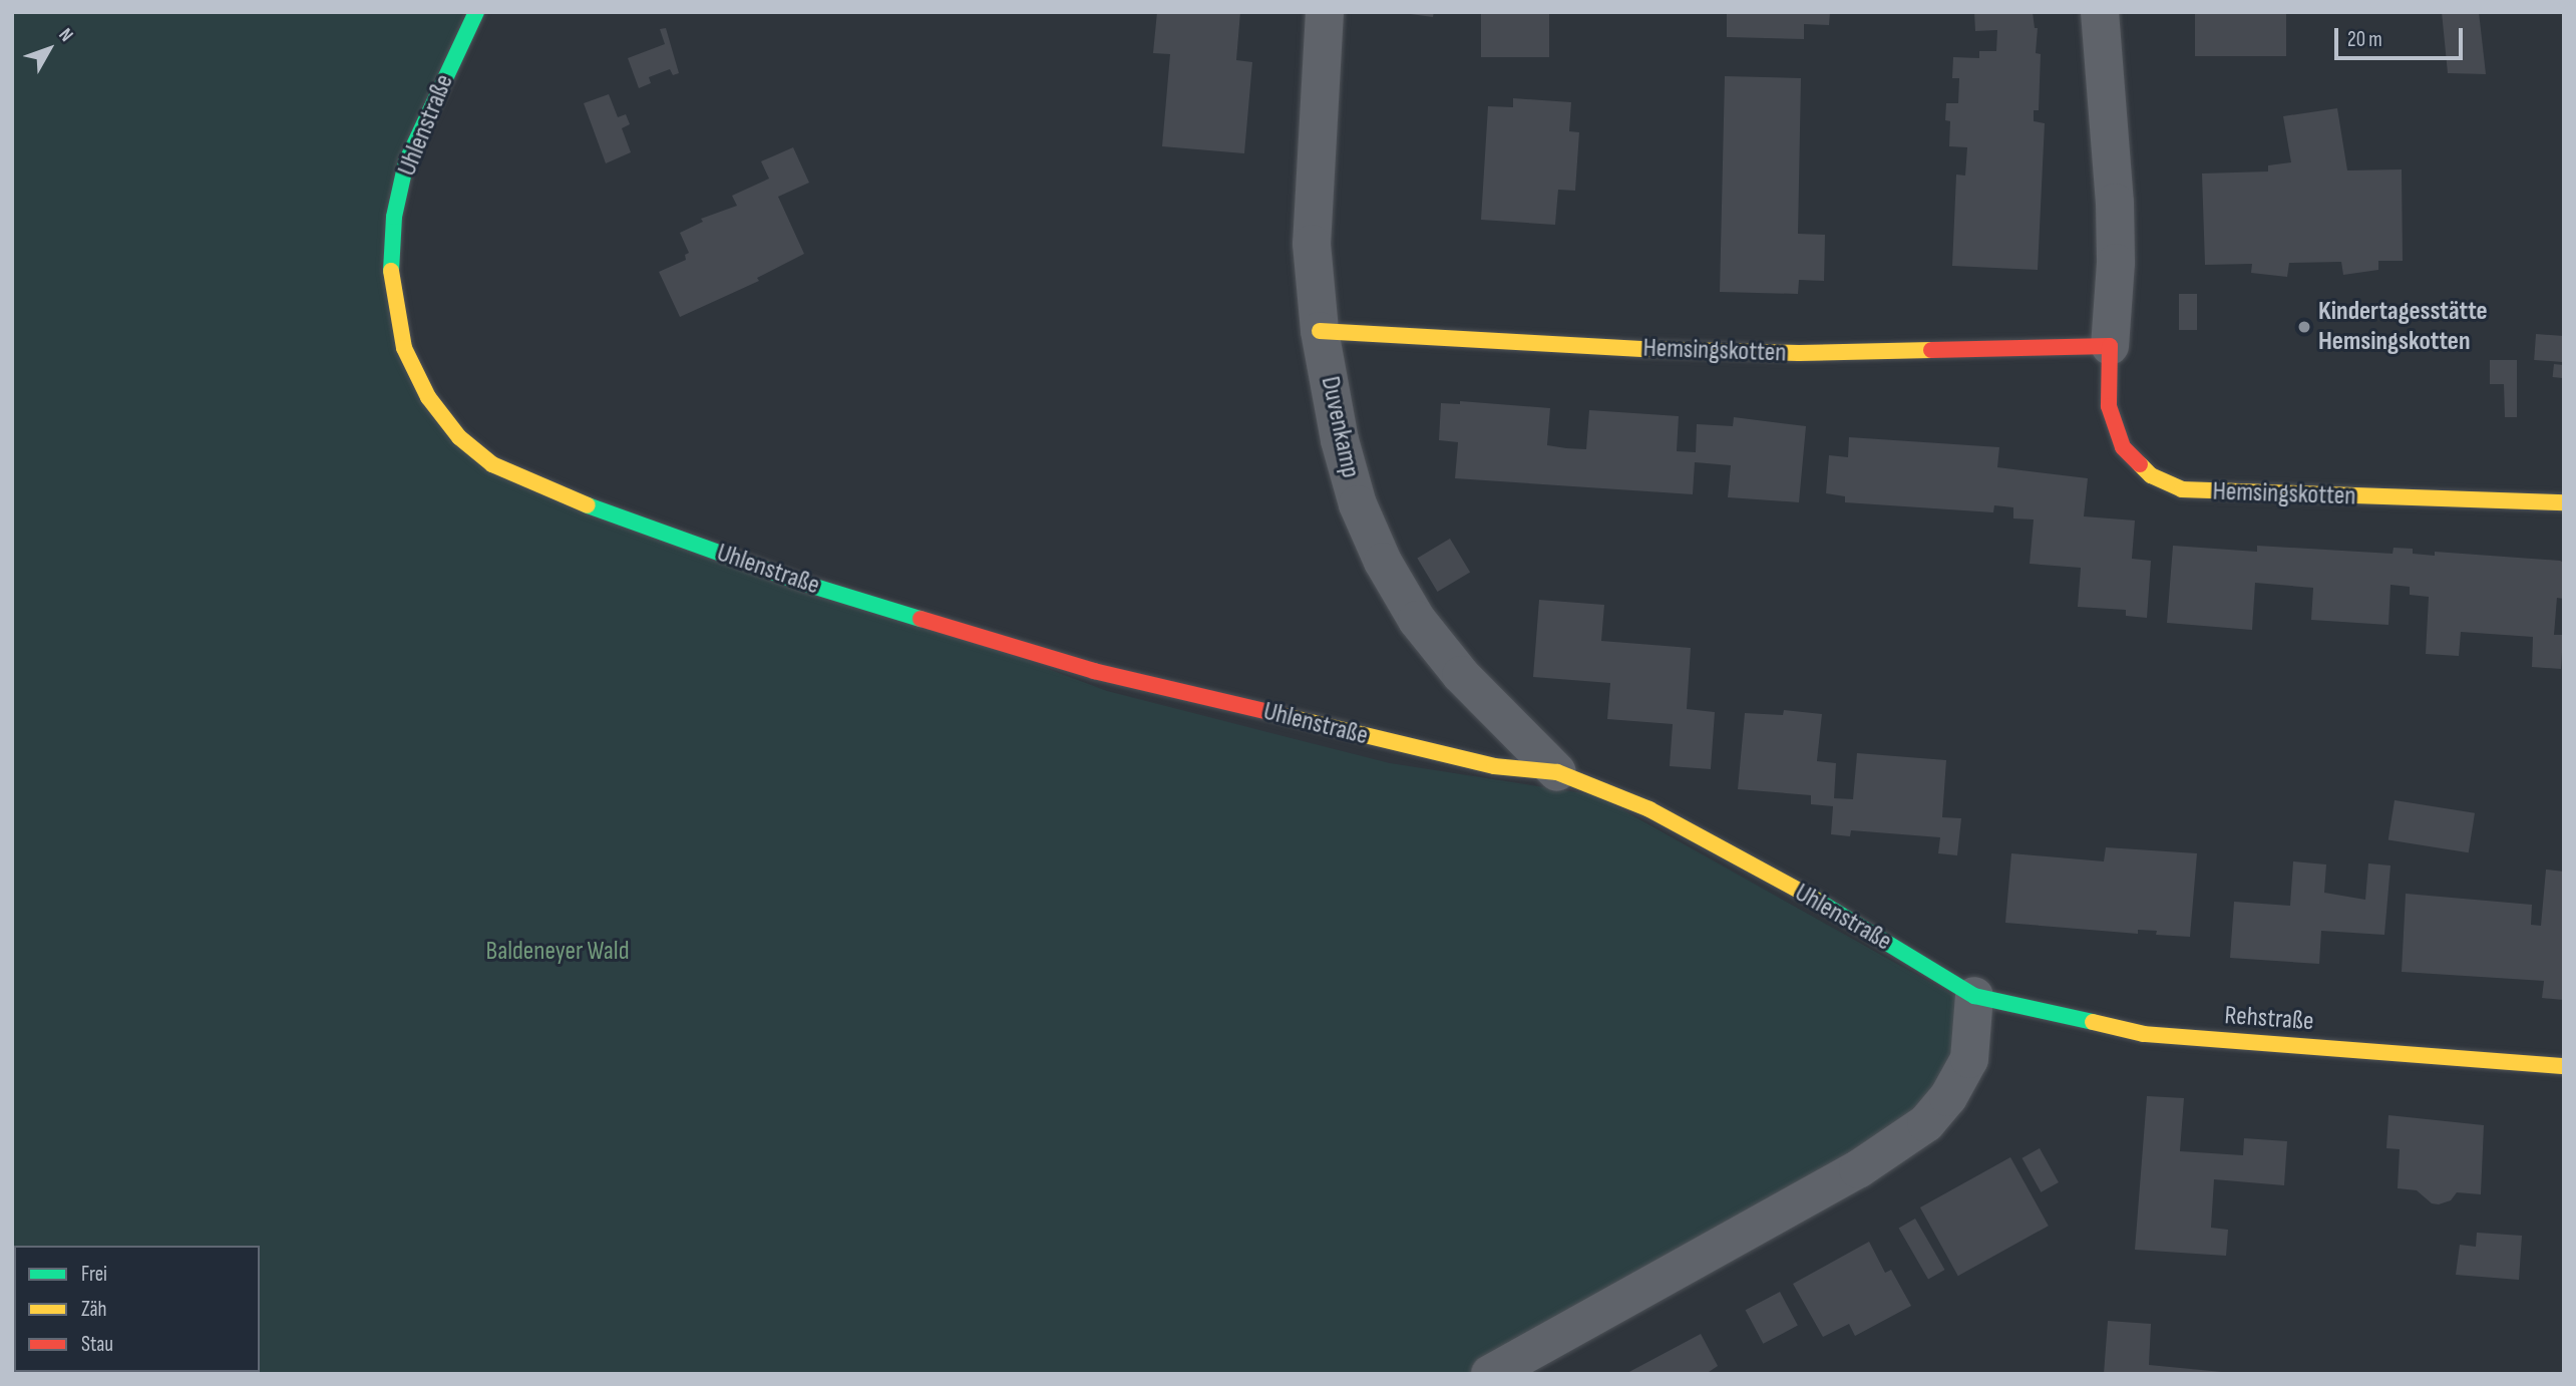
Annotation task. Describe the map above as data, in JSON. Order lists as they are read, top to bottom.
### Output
{
  "streets": {
    "street": [
      "Uhlenstraße",
      "Hemsingskotten",
      "Duvenkamp",
      "Rehstraße"
    ]
  },
  "crossings": [
    ["Uhlenstraße", "Duvenkamp"],
    ["Uhlenstraße", "Rehstraße"],
    ["Hemsingskotten", "Duvenkamp"]
  ],
  "parks": ["Baldeneyer Wald"],
  "places": ["Kindertagesstätte Hemsingskotten"],
  "legend": ["Frei", "Zäh", "Stau"],
  "scale_bar": "20 m",
  "north": "top right"
}
